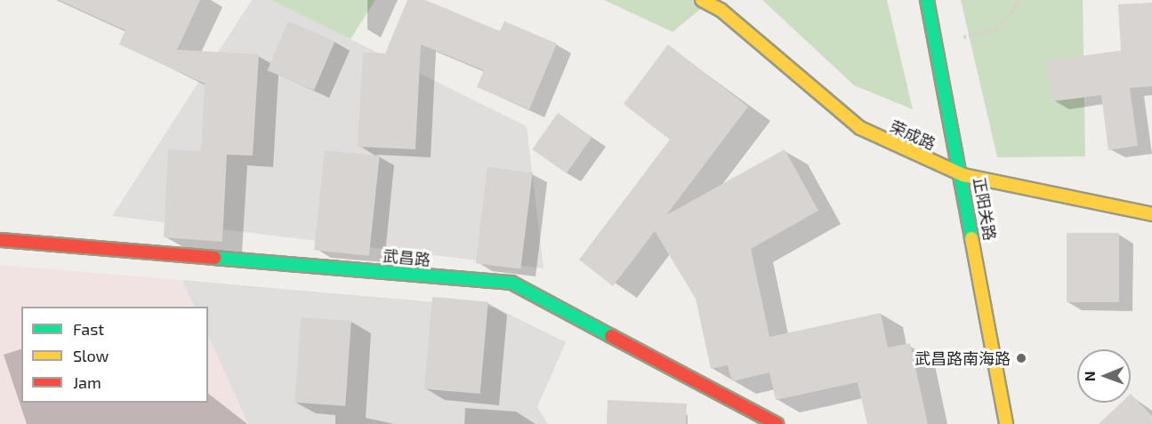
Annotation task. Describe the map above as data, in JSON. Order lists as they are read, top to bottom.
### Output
{
  "streets": {
    "street": ["荣成路", "正阳关路", "武昌路"]
  },
  "crossings": [
    ["荣成路", "正阳关路"]
  ],
  "places": ["武昌路南海路"],
  "legend": ["Fast", "Slow", "Jam"],
  "north": "left"
}
